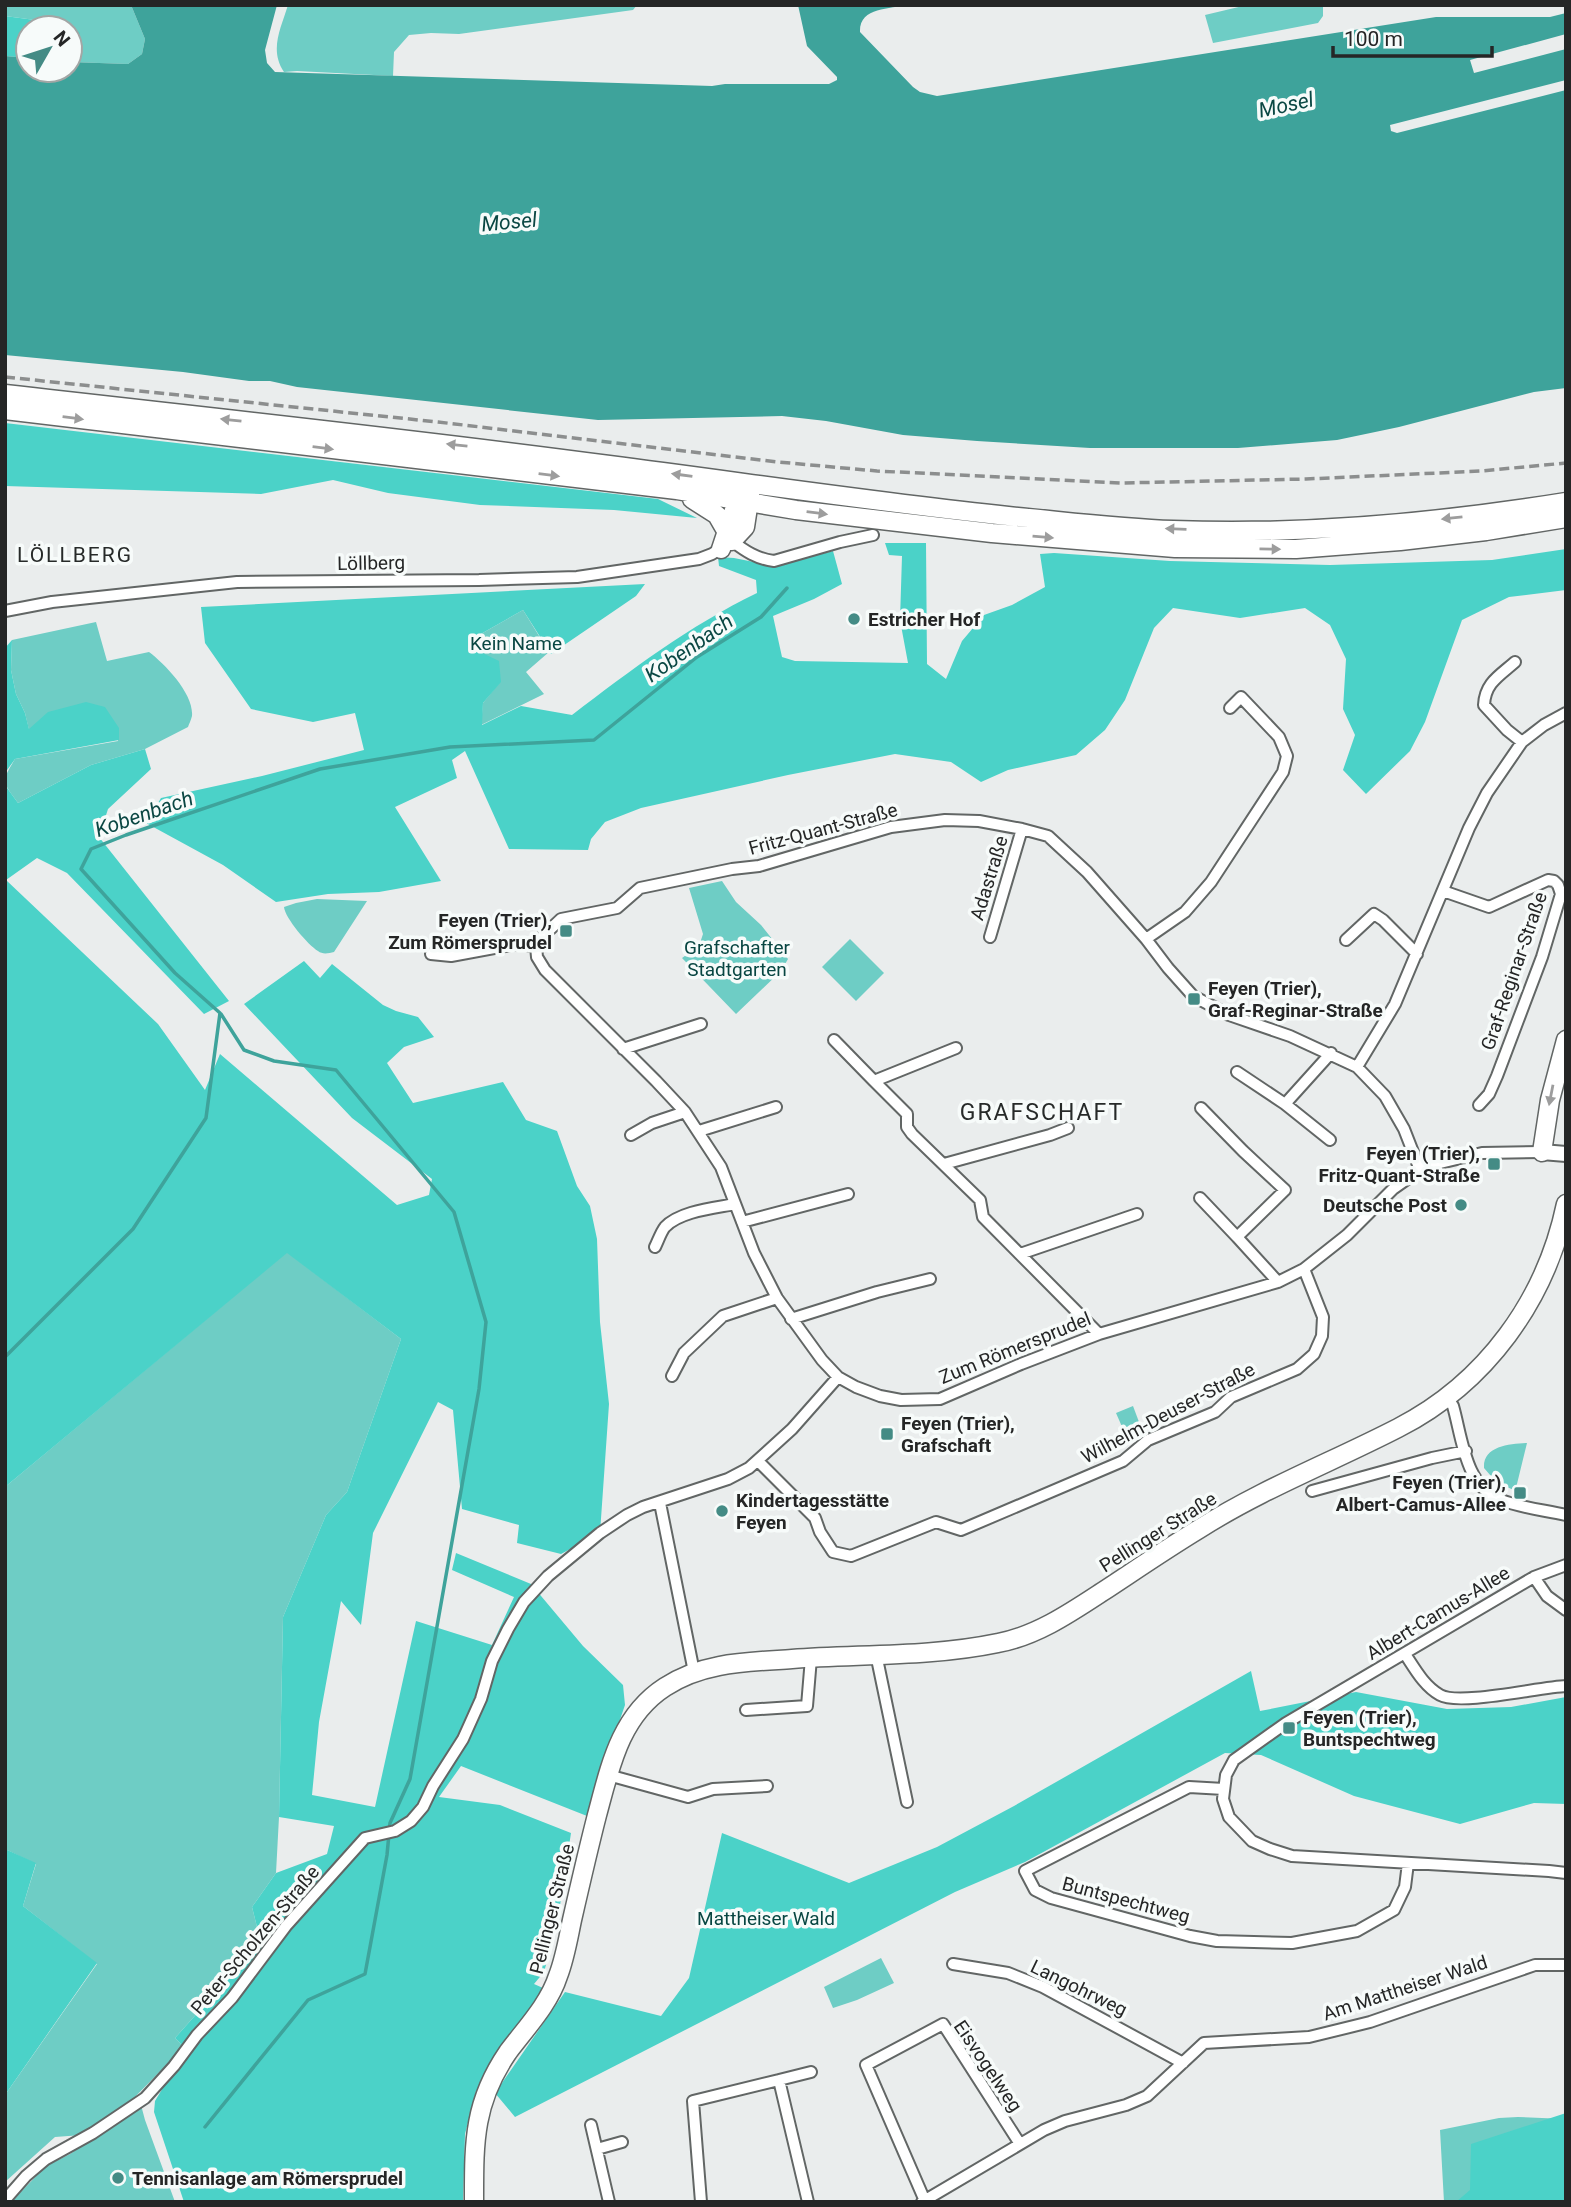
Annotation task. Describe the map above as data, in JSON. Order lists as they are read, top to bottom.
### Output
{
  "streets": {
    "main road": ["Pellinger Straße"],
    "street": [
      "Löllberg",
      "Fritz-Quant-Straße",
      "Adastraße",
      "Graf-Reginar-Straße",
      "Zum Römersprudel",
      "Wilhelm-Deuser-Straße",
      "Albert-Camus-Allee",
      "Buntspechtweg",
      "Peter-Scholzen-Straße",
      "Langohrweg",
      "Am Mattheiser Wald",
      "Eisvogelweg"
    ]
  },
  "crossings": [
    ["Fritz-Quant-Straße", "Adastraße"],
    ["Fritz-Quant-Straße", "Zum Römersprudel"],
    ["Zum Römersprudel", "Wilhelm-Deuser-Straße"],
    ["Zum Römersprudel", "Peter-Scholzen-Straße"],
    ["Wilhelm-Deuser-Straße", "Peter-Scholzen-Straße"],
    ["Albert-Camus-Allee", "Buntspechtweg"],
    ["Langohrweg", "Am Mattheiser Wald"],
    ["Am Mattheiser Wald", "Eisvogelweg"]
  ],
  "districts": ["LÖLLBERG", "GRAFSCHAFT"],
  "water": ["Mosel", "Kobenbach"],
  "parks": ["Kein Name", "Grafschafter Stadtgarten", "Mattheiser Wald"],
  "places": {
    "other": [
      "Estricher Hof",
      "Deutsche Post",
      "Kindertagesstätte Feyen",
      "Tennisanlage am Römersprudel"
    ],
    "transit": [
      "Feyen (Trier), Zum Römersprudel",
      "Feyen (Trier), Graf-Reginar-Straße",
      "Feyen (Trier), Fritz-Quant-Straße",
      "Feyen (Trier), Grafschaft",
      "Feyen (Trier), Albert-Camus-Allee",
      "Feyen (Trier), Buntspechtweg"
    ]
  },
  "scale_bar": "100 m",
  "north": "top right"
}
